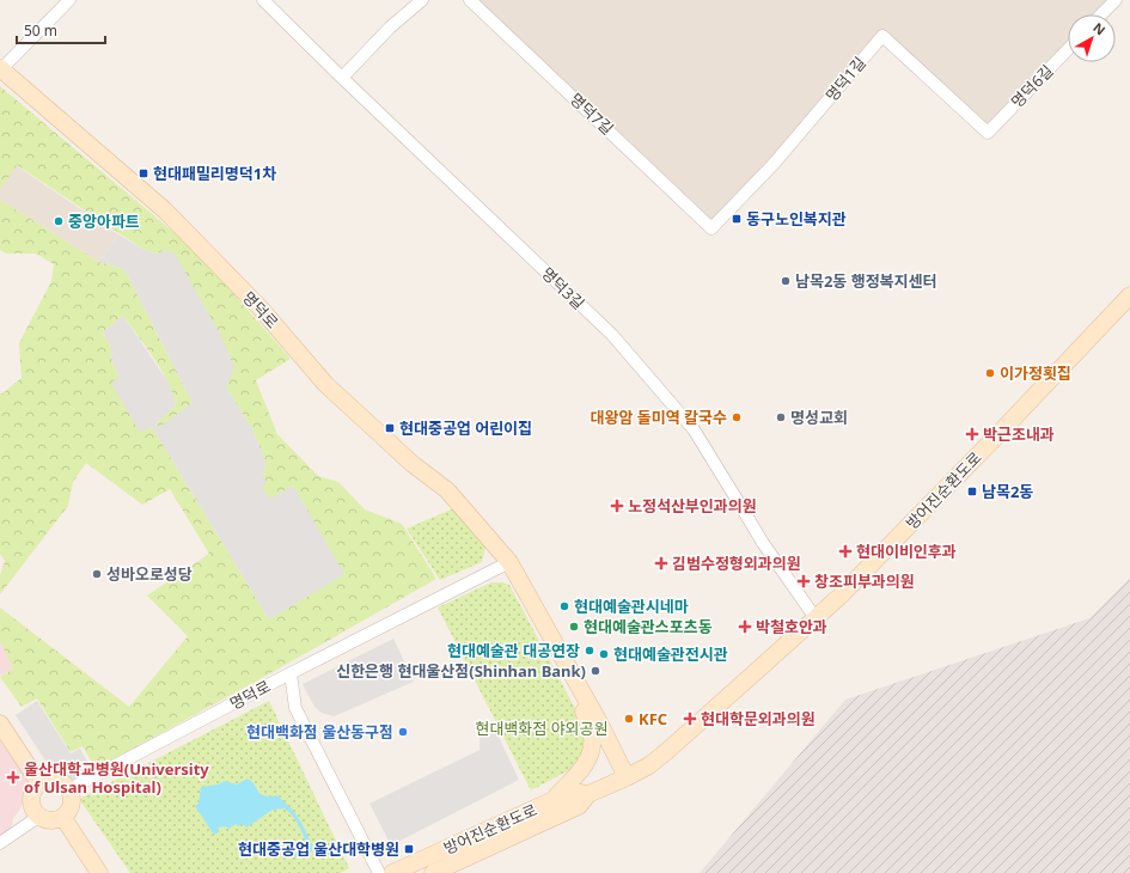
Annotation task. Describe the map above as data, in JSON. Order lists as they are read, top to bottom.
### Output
{
  "streets": {
    "street": [
      "명덕1길",
      "명덕6길",
      "명덕7길",
      "명덕3길",
      "명덕로",
      "방어진순환도로"
    ]
  },
  "crossings": [
    ["명덕1길", "명덕6길"],
    ["명덕1길", "명덕7길"],
    ["명덕3길", "방어진순환도로"],
    ["명덕로", "방어진순환도로"]
  ],
  "parks": ["현대백화점 야외공원"],
  "places": {
    "transit": [
      "현대패밀리명덕1차",
      "동구노인복지관",
      "현대중공업 어린이집",
      "남목2동",
      "현대중공업 울산대학병원"
    ],
    "other": [
      "중앙아파트",
      "남목2동 행정복지센터",
      "이가정횟집",
      "대왕암 돌미역 칼국수",
      "명성교회",
      "성바오로성당",
      "현대예술관시네마",
      "현대예술관스포츠동",
      "현대예술관 대공연장",
      "현대예술관전시관",
      "신한은행 현대울산점(Shinhan Bank)",
      "KFC",
      "현대백화점 울산동구점"
    ],
    "health": [
      "박근조내과",
      "노정석산부인과의원",
      "현대이비인후과",
      "김범수정형외과의원",
      "창조피부과의원",
      "박철호안과",
      "현대학문외과의원",
      "울산대학교병원(University of Ulsan Hospital)"
    ]
  },
  "scale_bar": "50 m",
  "north": "top right"
}
